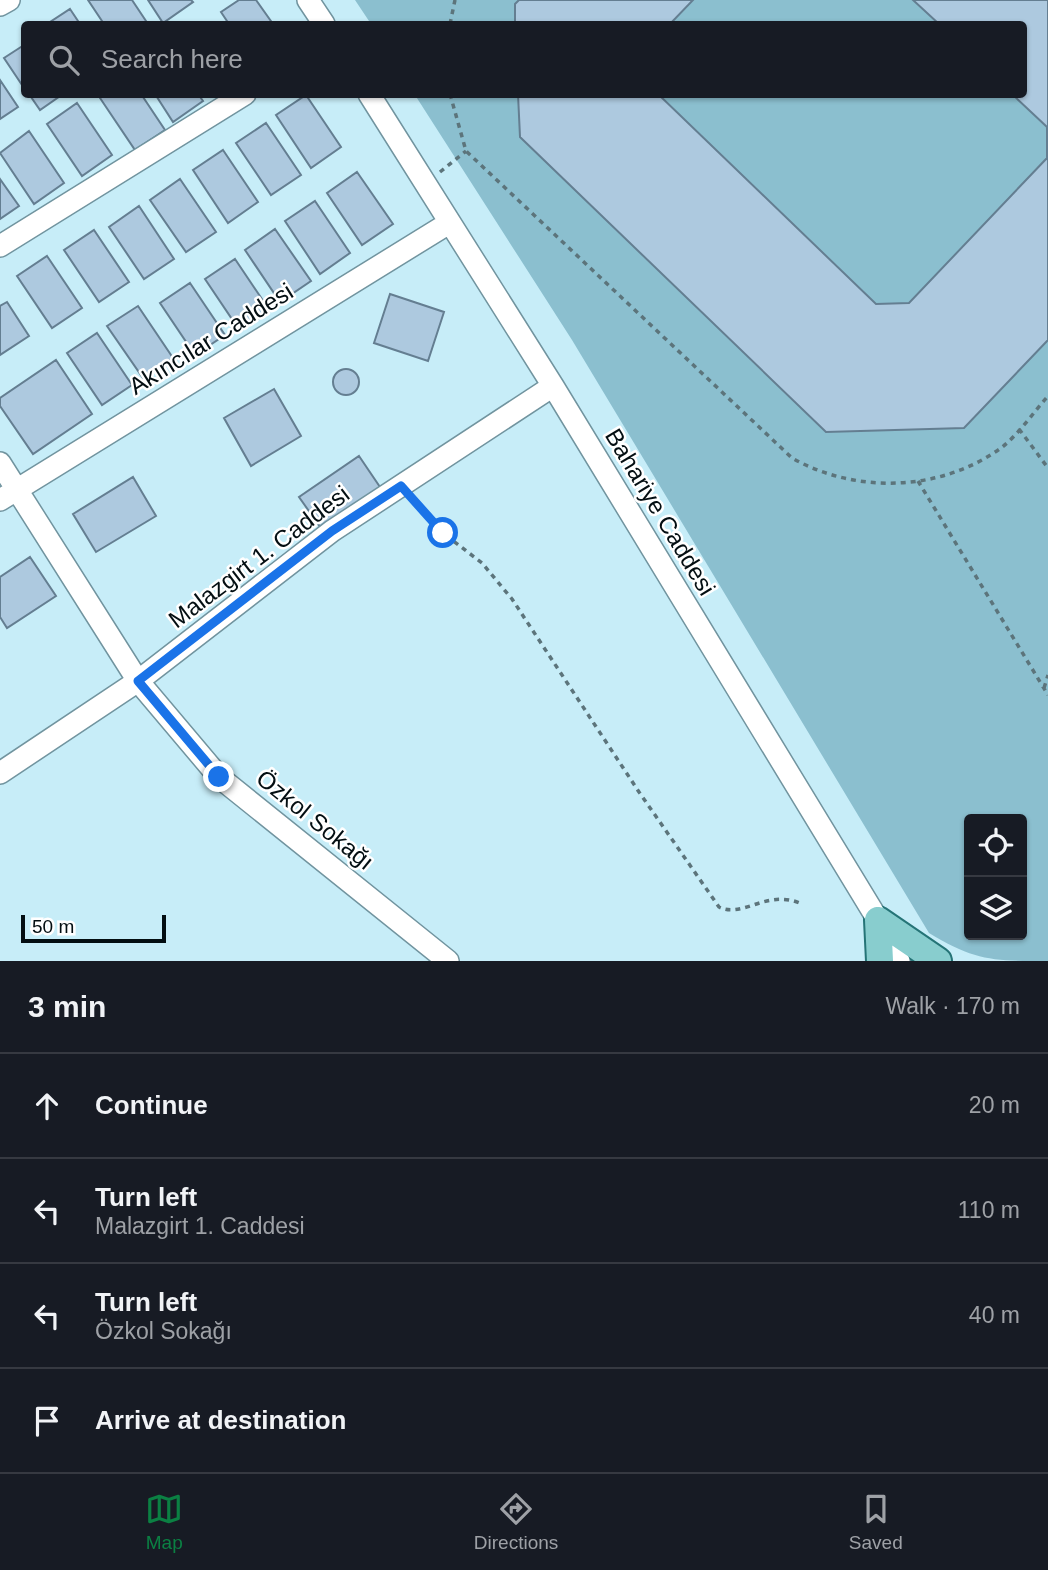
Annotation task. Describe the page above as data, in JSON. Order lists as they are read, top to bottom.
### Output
{
  "streets": {
    "street": [
      "Akıncılar Caddesi",
      "Bahariye Caddesi",
      "Malazgirt 1. Caddesi",
      "Özkol Sokağı"
    ]
  },
  "crossings": [
    ["Akıncılar Caddesi", "Bahariye Caddesi"],
    ["Akıncılar Caddesi", "Özkol Sokağı"],
    ["Bahariye Caddesi", "Malazgirt 1. Caddesi"],
    ["Malazgirt 1. Caddesi", "Özkol Sokağı"]
  ],
  "scale_bar": "50 m",
  "page": {
    "search": "Search here",
    "scale": "50 m",
    "heading": ["3 min", "Walk · 170 m"],
    "list": [
      ["Continue", "20 m"],
      ["Turn left", "Malazgirt 1. Caddesi", "110 m"],
      ["Turn left", "Özkol Sokağı", "40 m"],
      "Arrive at destination"
    ],
    "nav": ["Map", "Directions", "Saved"]
  }
}
